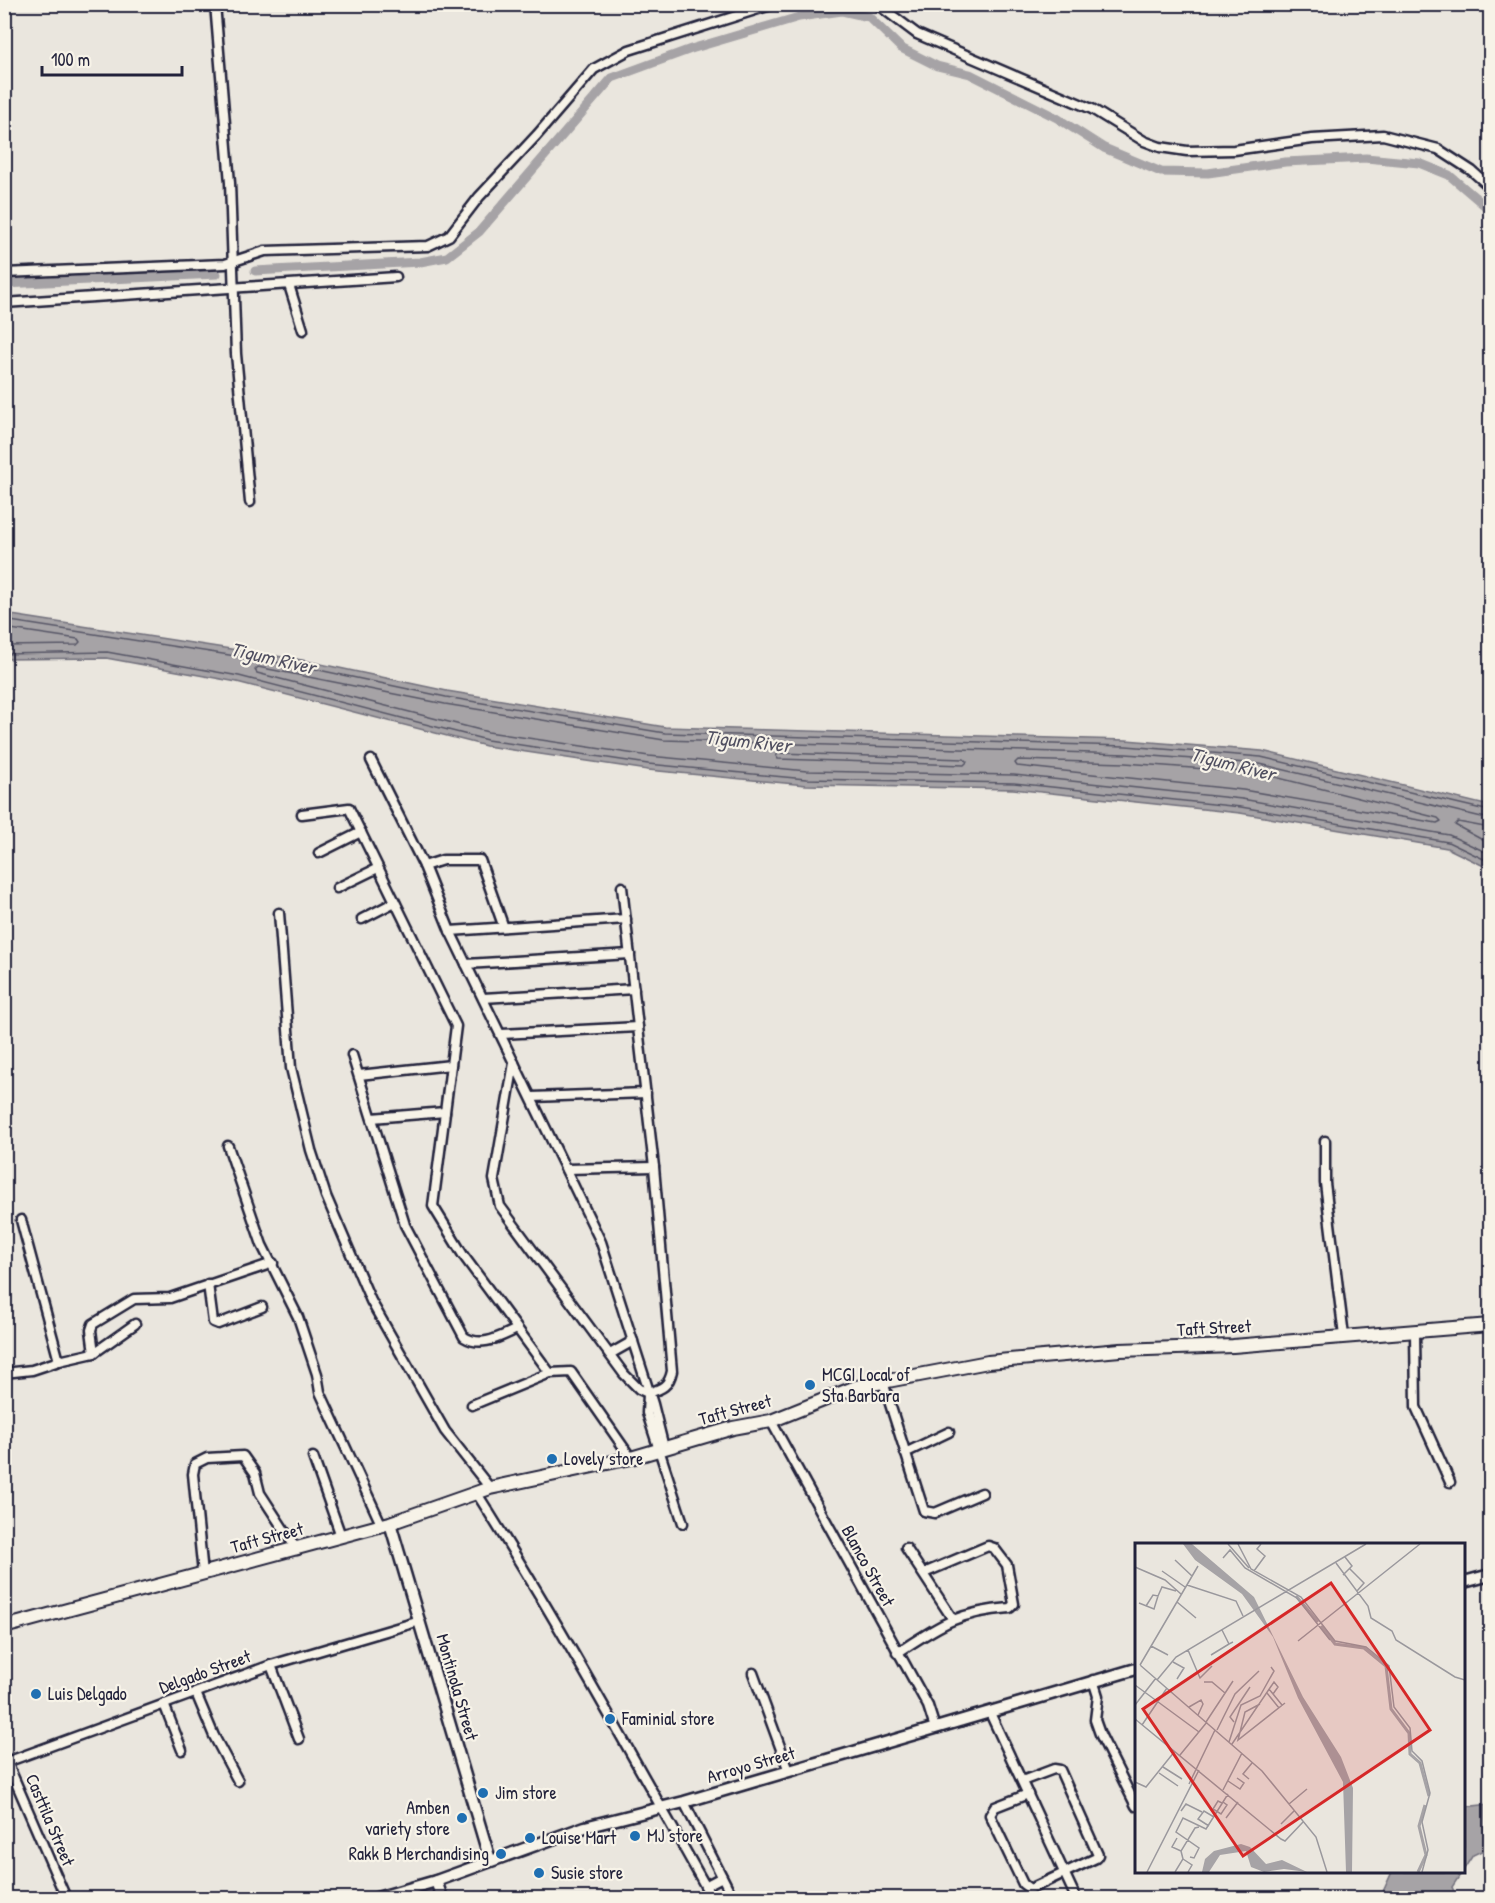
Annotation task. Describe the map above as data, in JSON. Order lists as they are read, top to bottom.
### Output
{
  "streets": {
    "main road": ["Taft Street"],
    "street": [
      "Blanco Street",
      "Delgado Street",
      "Montinola Street",
      "Arroyo Street",
      "Casttila Street"
    ]
  },
  "crossings": [
    ["Taft Street", "Blanco Street"],
    ["Taft Street", "Montinola Street"],
    ["Blanco Street", "Arroyo Street"],
    ["Delgado Street", "Montinola Street"],
    ["Delgado Street", "Casttila Street"],
    ["Montinola Street", "Arroyo Street"]
  ],
  "water": ["Tigum River"],
  "places": [
    "MCGI Local of Sta Barbara",
    "Lovely store",
    "Luis Delgado",
    "Faminial store",
    "Jim store",
    "Amben variety store",
    "MJ store",
    "Louise Mart",
    "Rakk B Merchandising",
    "Susie store"
  ],
  "scale_bar": "100 m"
}
